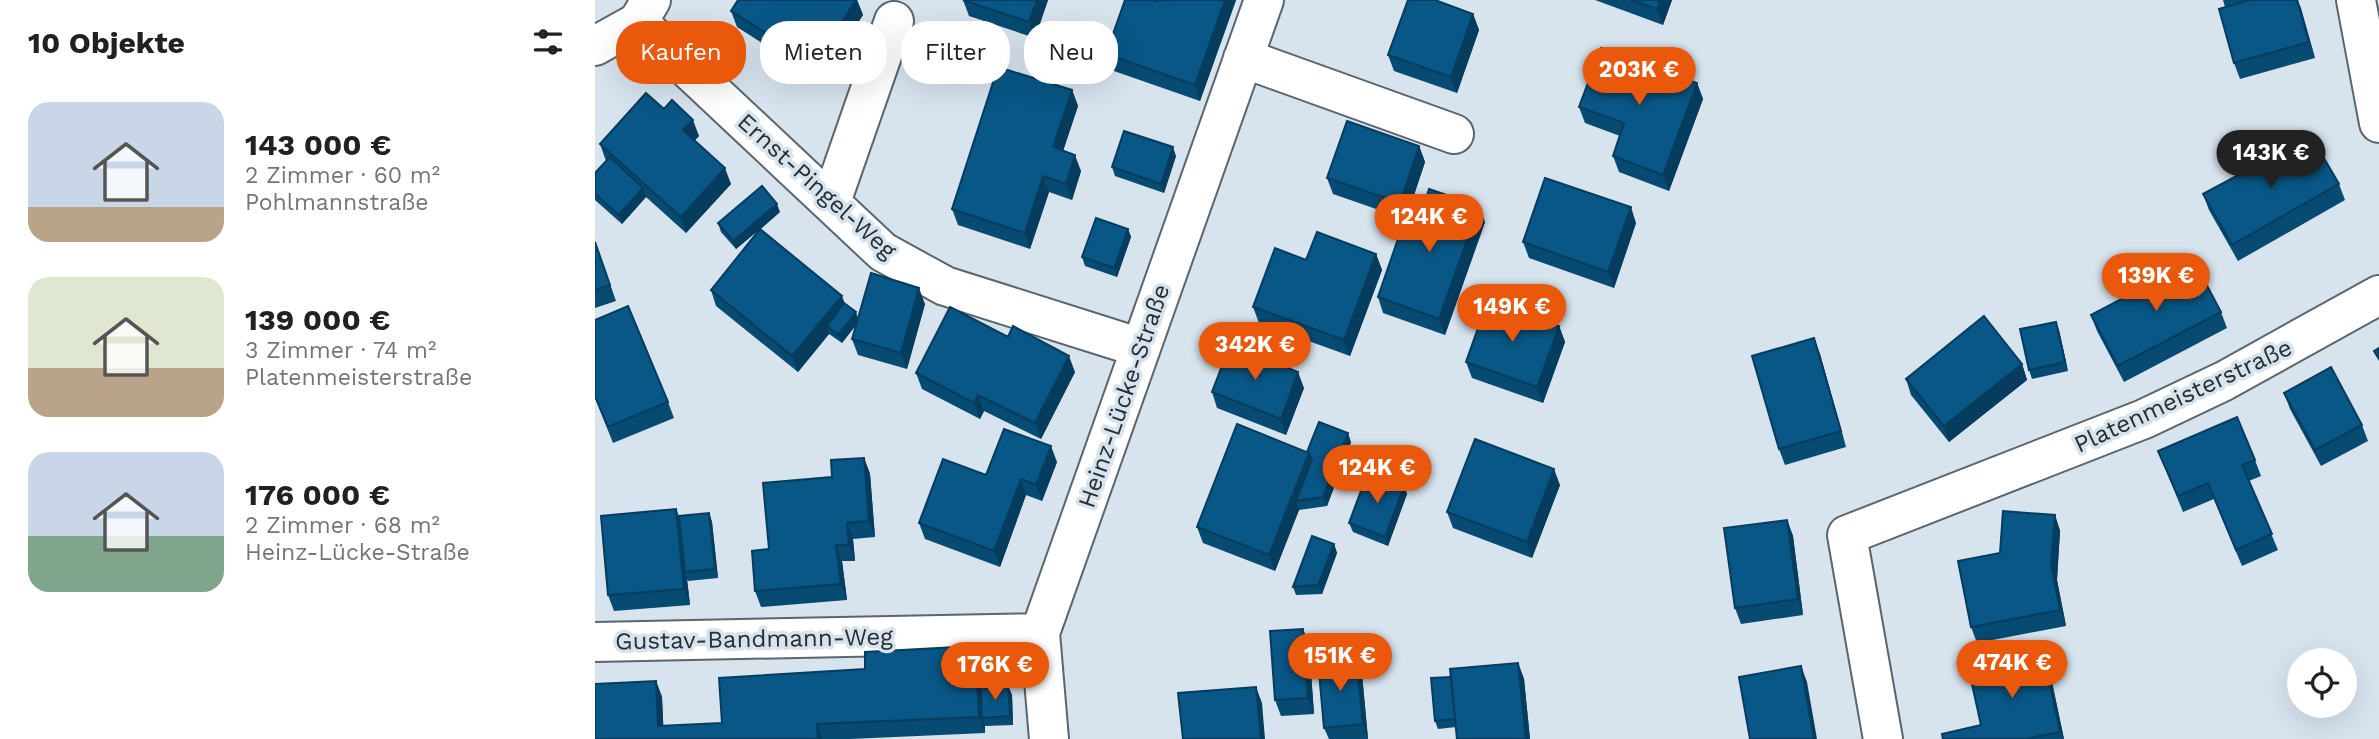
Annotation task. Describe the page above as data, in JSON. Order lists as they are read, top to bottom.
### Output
{
  "streets": {
    "street": [
      "Ernst-Pingel-Weg",
      "Heinz-Lücke-Straße",
      "Platenmeisterstraße",
      "Gustav-Bandmann-Weg"
    ]
  },
  "crossings": [
    ["Ernst-Pingel-Weg", "Heinz-Lücke-Straße"],
    ["Heinz-Lücke-Straße", "Gustav-Bandmann-Weg"]
  ],
  "page": {
    "heading": "10 Objekte",
    "chip": [
      "Kaufen",
      "Mieten",
      "Filter",
      "Neu"
    ],
    "price": [
      "203K €",
      "143K €",
      "124K €",
      "139K €",
      "149K €",
      "342K €",
      "124K €",
      "151K €",
      "474K €",
      "176K €"
    ],
    "list": [
      {
        "name": "143 000 €",
        "note": "2 Zimmer · 60 m² · Pohlmannstraße"
      },
      {
        "name": "139 000 €",
        "note": "3 Zimmer · 74 m² · Platenmeisterstraße"
      },
      {
        "name": "176 000 €",
        "note": "2 Zimmer · 68 m² · Heinz-Lücke-Straße"
      }
    ]
  }
}
